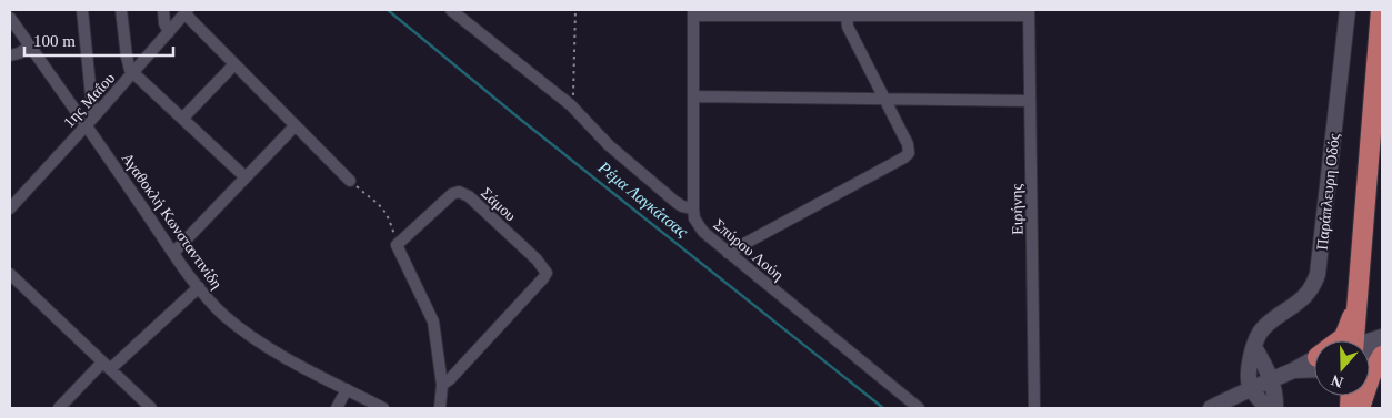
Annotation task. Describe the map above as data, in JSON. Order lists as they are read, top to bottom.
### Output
{
  "streets": {
    "street": [
      "1ης Μαΐου",
      "Παράπλευρη Οδός",
      "Σάμου",
      "Ειρήνης",
      "Αγαθοκλή Κωνσταντινίδη",
      "Σπύρου Λούη"
    ]
  },
  "crossings": [
    ["1ης Μαΐου", "Αγαθοκλή Κωνσταντινίδη"]
  ],
  "water": ["Ρέμα Λαγκάτσας"],
  "scale_bar": "100 m",
  "north": "bottom"
}
